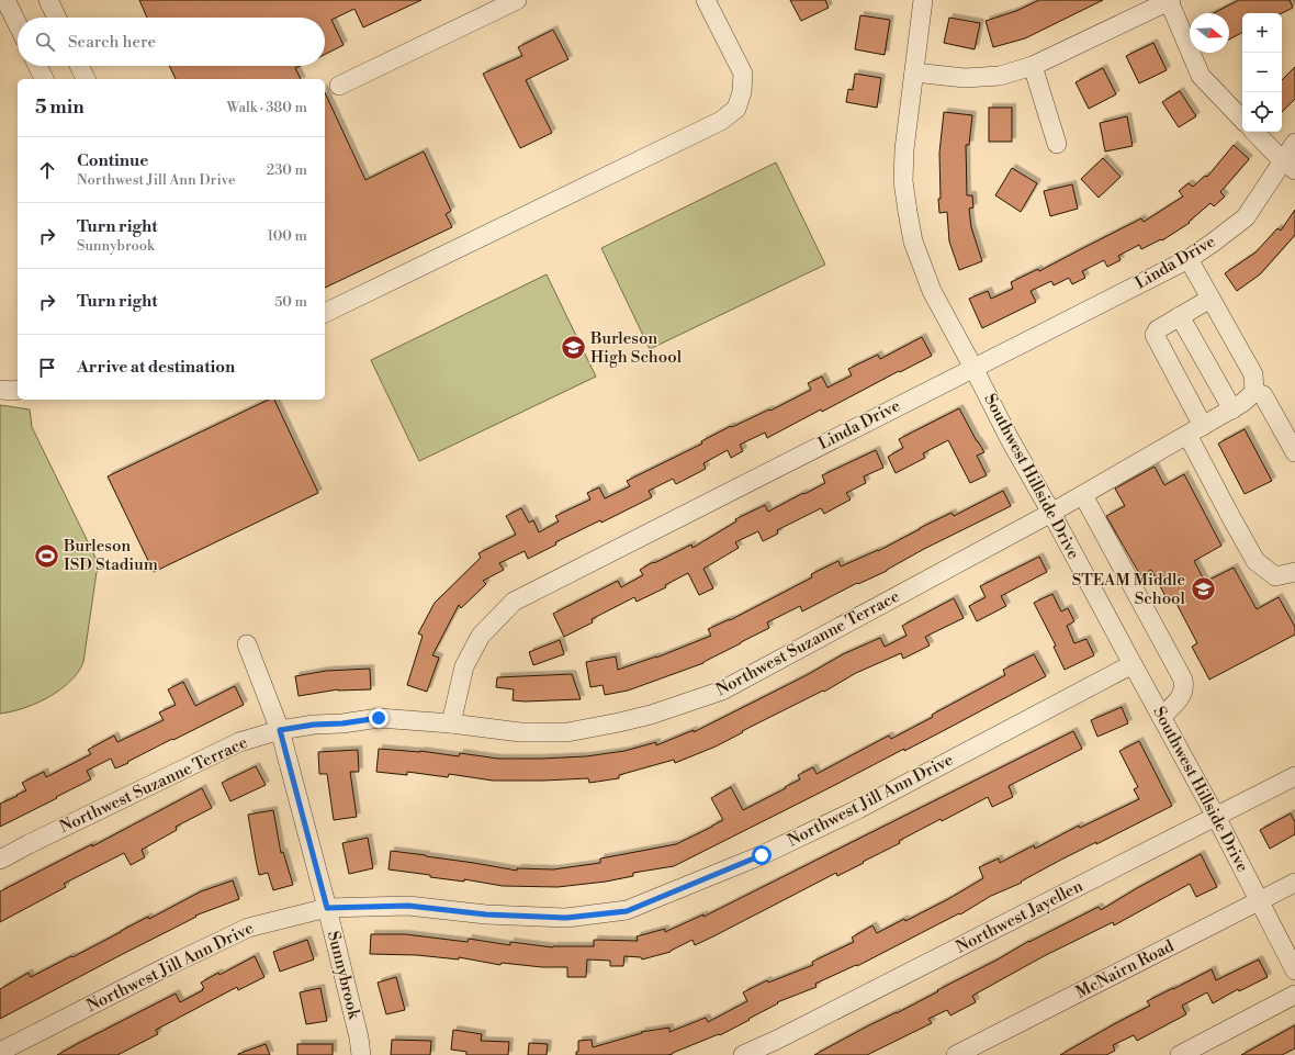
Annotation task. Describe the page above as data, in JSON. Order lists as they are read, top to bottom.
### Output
{
  "streets": {
    "street": [
      "Linda Drive",
      "Southwest Hillside Drive",
      "Northwest Suzanne Terrace",
      "Northwest Jill Ann Drive",
      "Northwest Jayellen",
      "McNairn Road",
      "Sunnybrook"
    ]
  },
  "crossings": [
    ["Linda Drive", "Southwest Hillside Drive"],
    ["Linda Drive", "Northwest Suzanne Terrace"],
    ["Southwest Hillside Drive", "Northwest Suzanne Terrace"],
    ["Southwest Hillside Drive", "Northwest Jill Ann Drive"],
    ["Southwest Hillside Drive", "Northwest Jayellen"],
    ["Southwest Hillside Drive", "McNairn Road"],
    ["Northwest Suzanne Terrace", "Sunnybrook"],
    ["Northwest Jill Ann Drive", "Sunnybrook"]
  ],
  "places": {
    "school or university": ["Burleson High School", "STEAM Middle School"],
    "sports": ["Burleson ISD Stadium"]
  },
  "north": "right",
  "page": {
    "map_buttons": ["+", "−"],
    "search": "Search here",
    "heading": ["5 min", "Walk · 380 m"],
    "list": [
      ["Continue", "Northwest Jill Ann Drive", "230 m"],
      ["Turn right", "Sunnybrook", "100 m"],
      ["Turn right", "50 m"],
      "Arrive at destination"
    ]
  }
}
